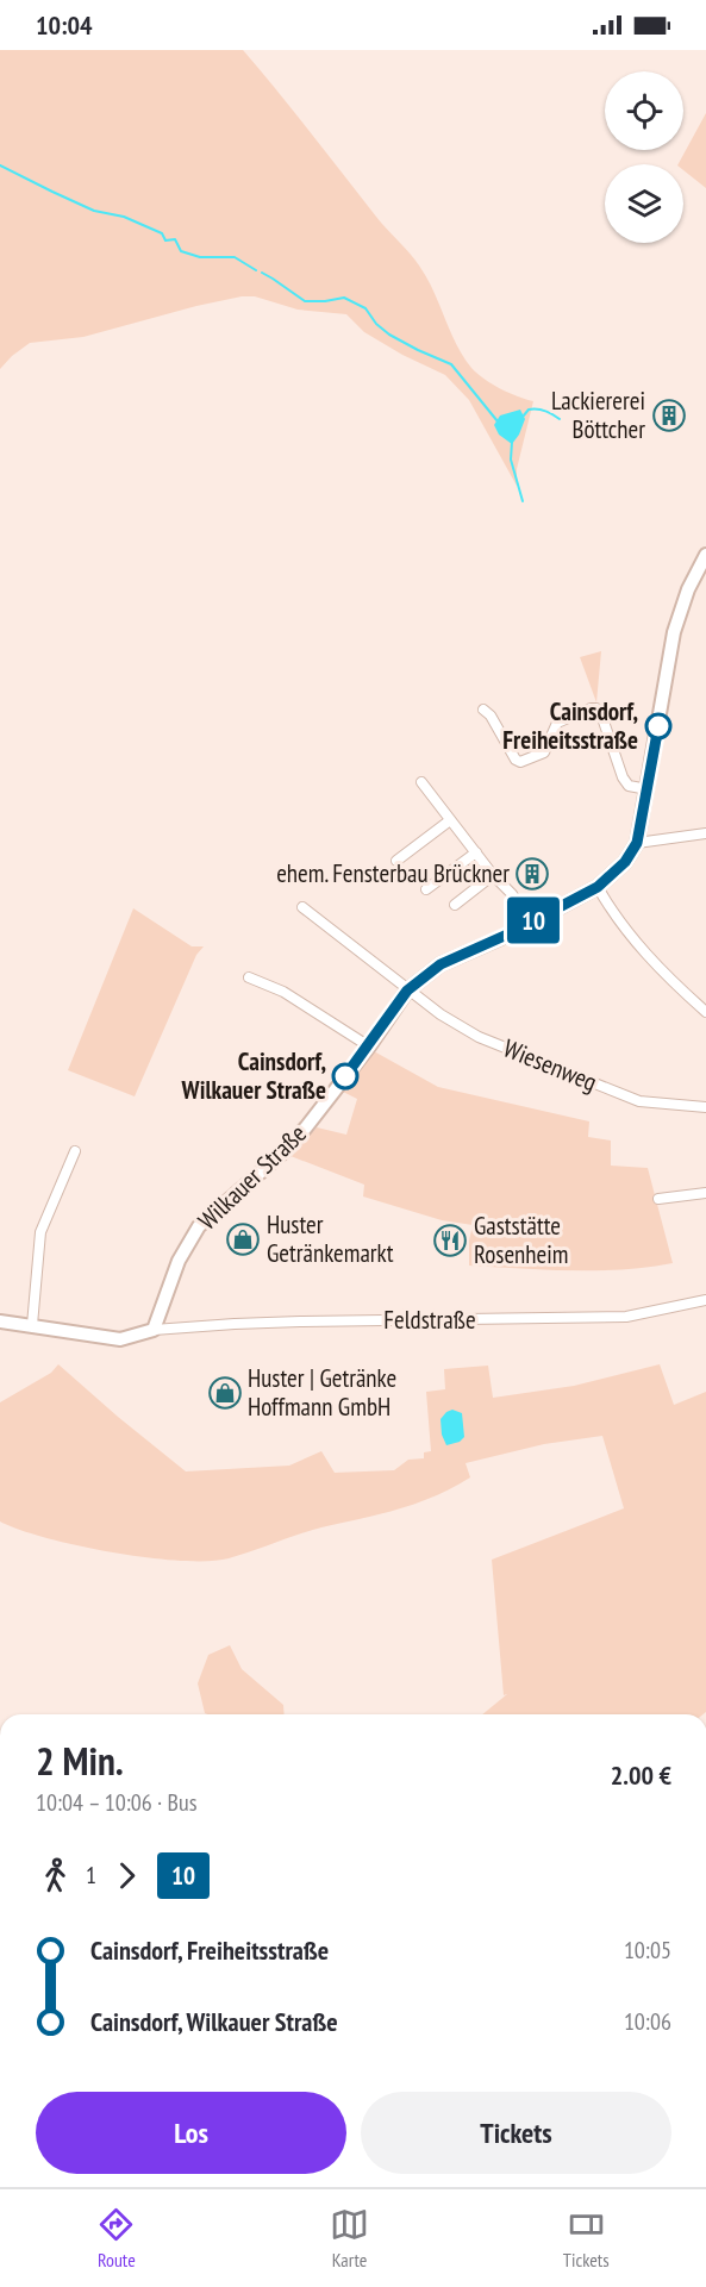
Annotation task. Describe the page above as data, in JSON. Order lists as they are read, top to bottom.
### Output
{
  "streets": {
    "street": ["Wiesenweg", "Wilkauer Straße", "Feldstraße"]
  },
  "crossings": [
    ["Wiesenweg", "Wilkauer Straße"],
    ["Wilkauer Straße", "Feldstraße"]
  ],
  "places": {
    "building": ["Lackiererei Böttcher", "ehem. Fensterbau Brückner"],
    "other": ["Cainsdorf, Freiheitsstraße", "Cainsdorf, Wilkauer Straße"],
    "shop": ["Huster Getränkemarkt", "Huster | Getränke Hoffmann GmbH"],
    "restaurant": ["Gaststätte Rosenheim"]
  },
  "lines": ["bus line 10"],
  "page": {
    "status": "10:04",
    "on_map": "10",
    "heading": ["2 Min.", "10:04 – 10:06 · Bus", "2.00 €"],
    "legs": ["1", "10"],
    "list": [
      {
        "name": "Cainsdorf, Freiheitsstraße",
        "value": "10:05"
      },
      {
        "name": "Cainsdorf, Wilkauer Straße",
        "value": "10:06"
      }
    ],
    "buttons": ["Los", "Tickets"],
    "tabs": ["Route", "Karte", "Tickets"]
  }
}
